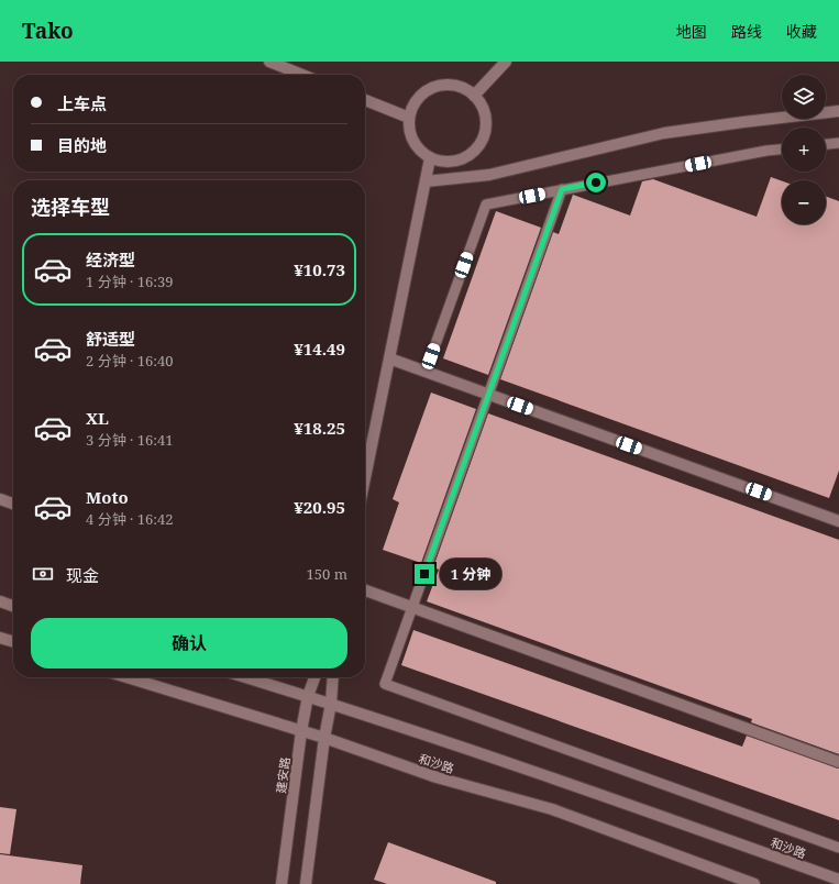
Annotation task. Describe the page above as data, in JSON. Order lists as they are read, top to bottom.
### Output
{
  "streets": {
    "street": ["和沙路", "建安路"]
  },
  "crossings": [
    ["和沙路", "建安路"]
  ],
  "page": {
    "header": "Tako",
    "nav": ["地图", "路线", "收藏"],
    "map_buttons": ["+", "−"],
    "banner": ["上车点", "目的地"],
    "heading": "选择车型",
    "list": [
      {
        "name": "经济型",
        "note": "1 分钟 · 16:39",
        "value": "¥10.73"
      },
      {
        "name": "舒适型",
        "note": "2 分钟 · 16:40",
        "value": "¥14.49"
      },
      {
        "name": "XL",
        "note": "3 分钟 · 16:41",
        "value": "¥18.25"
      },
      {
        "name": "Moto",
        "note": "4 分钟 · 16:42",
        "value": "¥20.95"
      }
    ],
    "pay": ["现金", "150 m"],
    "bubble": "1 分钟",
    "buttons": "确认"
  }
}
